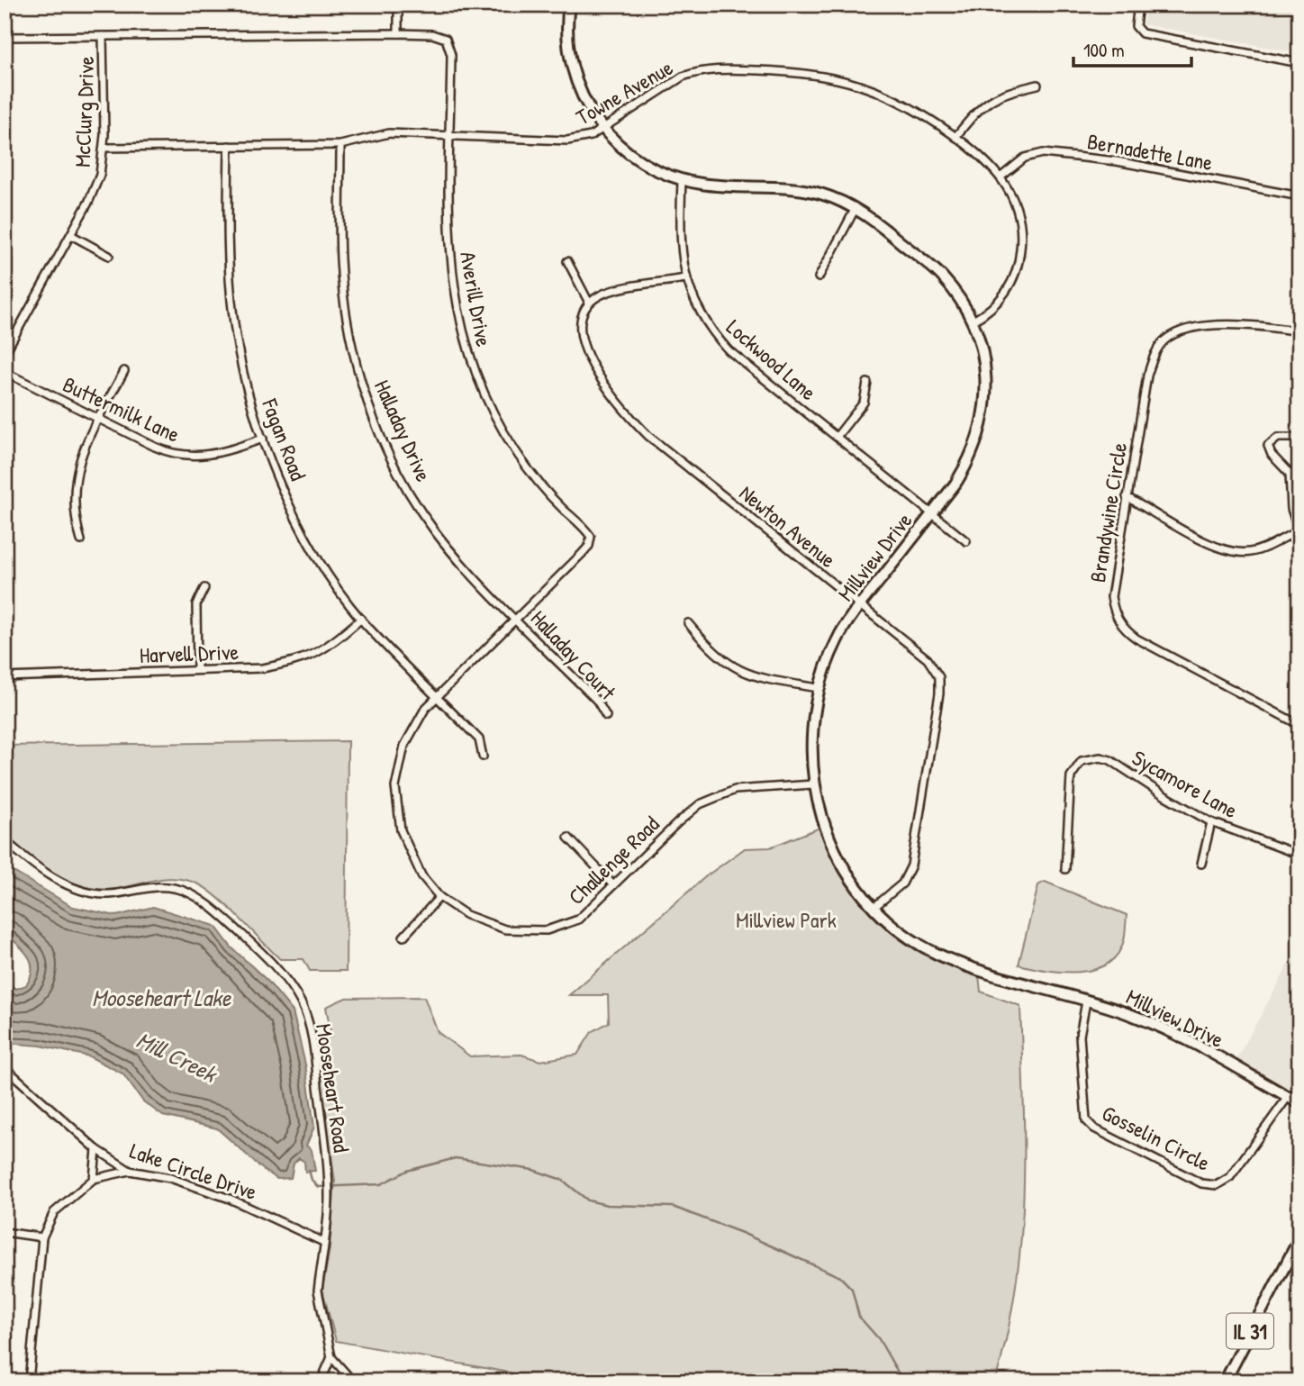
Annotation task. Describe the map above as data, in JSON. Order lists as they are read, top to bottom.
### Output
{
  "streets": {
    "street": [
      "Towne Avenue",
      "McClurg Drive",
      "Bernadette Lane",
      "Averill Drive",
      "Lockwood Lane",
      "Buttermilk Lane",
      "Halladay Drive",
      "Fagan Road",
      "Brandywine Circle",
      "Newton Avenue",
      "Millview Drive",
      "Harvell Drive",
      "Halladay Court",
      "Sycamore Lane",
      "Challenge Road",
      "Mooseheart Road",
      "Gosselin Circle",
      "Lake Circle Drive",
      "IL 31"
    ]
  },
  "crossings": [
    ["Towne Avenue", "McClurg Drive"],
    ["Towne Avenue", "Bernadette Lane"],
    ["Towne Avenue", "Averill Drive"],
    ["Towne Avenue", "Halladay Drive"],
    ["Towne Avenue", "Fagan Road"],
    ["Towne Avenue", "Millview Drive"],
    ["Averill Drive", "Challenge Road"],
    ["Lockwood Lane", "Millview Drive"],
    ["Buttermilk Lane", "Fagan Road"],
    ["Halladay Drive", "Halladay Court"],
    ["Halladay Drive", "Challenge Road"],
    ["Fagan Road", "Harvell Drive"],
    ["Fagan Road", "Challenge Road"],
    ["Newton Avenue", "Millview Drive"],
    ["Millview Drive", "Challenge Road"],
    ["Millview Drive", "Gosselin Circle"],
    ["Halladay Court", "Challenge Road"],
    ["Mooseheart Road", "Lake Circle Drive"]
  ],
  "water": ["Mooseheart Lake", "Mill Creek"],
  "parks": ["Millview Park"],
  "scale_bar": "100 m"
}
